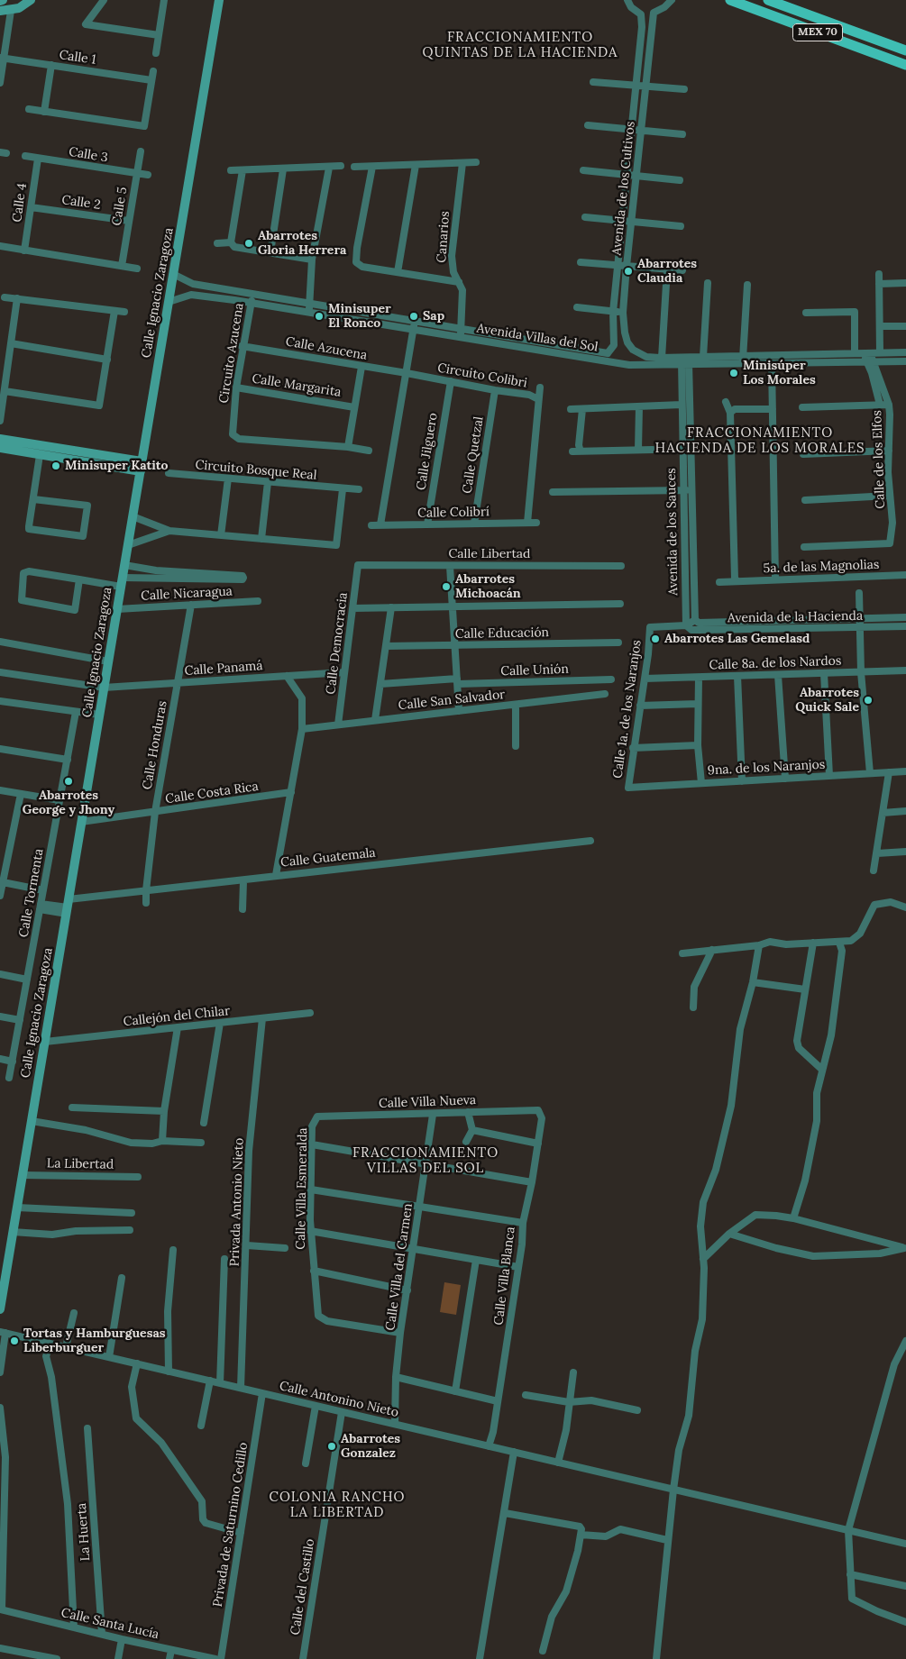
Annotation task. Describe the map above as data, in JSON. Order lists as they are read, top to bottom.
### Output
{
  "streets": {
    "main road": ["MEX 70", "Calle Ignacio Zaragoza"],
    "street": [
      "Calle 1",
      "Calle 3",
      "Avenida de los Cultivos",
      "Calle 4",
      "Calle 2",
      "Calle 5",
      "Canarios",
      "Avenida Villas del Sol",
      "Calle Azucena",
      "Circuito Azucena",
      "Circuito Colibri",
      "Calle Margarita",
      "Calle Jilguero",
      "Calle Quetzal",
      "Calle de los Elfos",
      "Circuito Bosque Real",
      "Calle Colibrí",
      "Avenida de los Sauces",
      "Calle Libertad",
      "5a. de las Magnolias",
      "Calle Nicaragua",
      "Avenida de la Hacienda",
      "Calle Educación",
      "Calle Democracia",
      "Calle 8a. de los Nardos",
      "Calle Panamá",
      "Calle Unión",
      "Calle San Salvador",
      "Calle 1a. de los Naranjos",
      "Calle Honduras",
      "9na. de los Naranjos",
      "Calle Costa Rica",
      "Calle Guatemala",
      "Calle Tormenta",
      "Callejón del Chilar",
      "Calle Villa Nueva",
      "La Libertad",
      "Calle Villa Esmeralda",
      "Privada Antonio Nieto",
      "Calle Villa del Carmen",
      "Calle Villa Blanca",
      "Calle Antonino Nieto",
      "Privada de Saturnino Cedillo",
      "La Huerta",
      "Calle del Castillo",
      "Calle Santa Lucía"
    ]
  },
  "crossings": [
    ["Calle 3", "Calle 4"],
    ["Calle 3", "Calle 5"],
    ["Avenida de los Cultivos", "Avenida Villas del Sol"],
    ["Calle 4", "Calle 2"],
    ["Calle 2", "Calle 5"],
    ["Canarios", "Avenida Villas del Sol"],
    ["Calle Ignacio Zaragoza", "Avenida Villas del Sol"],
    ["Calle Ignacio Zaragoza", "Calle Nicaragua"],
    ["Calle Ignacio Zaragoza", "Calle Panamá"],
    ["Calle Ignacio Zaragoza", "Calle Costa Rica"],
    ["Calle Ignacio Zaragoza", "Calle Guatemala"],
    ["Calle Ignacio Zaragoza", "Callejón del Chilar"],
    ["Calle Ignacio Zaragoza", "La Libertad"],
    ["Avenida Villas del Sol", "Circuito Azucena"],
    ["Avenida Villas del Sol", "Calle de los Elfos"],
    ["Avenida Villas del Sol", "Avenida de los Sauces"],
    ["Calle Azucena", "Circuito Azucena"],
    ["Calle Azucena", "Circuito Colibri"],
    ["Circuito Azucena", "Calle Margarita"],
    ["Circuito Colibri", "Calle Jilguero"],
    ["Circuito Colibri", "Calle Quetzal"],
    ["Circuito Colibri", "Calle Colibrí"],
    ["Calle Jilguero", "Calle Colibrí"],
    ["Calle Quetzal", "Calle Colibrí"],
    ["Avenida de los Sauces", "Avenida de la Hacienda"],
    ["Avenida de los Sauces", "Calle 1a. de los Naranjos"],
    ["Calle Libertad", "Calle Democracia"],
    ["Calle Nicaragua", "Calle Honduras"],
    ["Avenida de la Hacienda", "Calle 1a. de los Naranjos"],
    ["Calle Democracia", "Calle Panamá"],
    ["Calle Democracia", "Calle San Salvador"],
    ["Calle 8a. de los Nardos", "Calle 1a. de los Naranjos"],
    ["Calle Panamá", "Calle Honduras"],
    ["Calle 1a. de los Naranjos", "9na. de los Naranjos"],
    ["Calle Honduras", "Calle Costa Rica"],
    ["Calle Honduras", "Calle Guatemala"],
    ["Calle Guatemala", "Calle Tormenta"],
    ["Callejón del Chilar", "Privada Antonio Nieto"],
    ["Calle Villa Nueva", "Calle Villa Esmeralda"],
    ["Calle Villa Nueva", "Calle Villa del Carmen"],
    ["Calle Villa Nueva", "Calle Villa Blanca"],
    ["Calle Villa Esmeralda", "Calle Villa del Carmen"],
    ["Privada Antonio Nieto", "Calle Antonino Nieto"],
    ["Calle Villa del Carmen", "Calle Antonino Nieto"],
    ["Calle Villa Blanca", "Calle Antonino Nieto"],
    ["Calle Antonino Nieto", "Privada de Saturnino Cedillo"],
    ["Calle Antonino Nieto", "Calle del Castillo"],
    ["La Huerta", "Calle Santa Lucía"]
  ],
  "districts": [
    "FRACCIONAMIENTO QUINTAS DE LA HACIENDA",
    "FRACCIONAMIENTO HACIENDA DE LOS MORALES",
    "FRACCIONAMIENTO VILLAS DEL SOL",
    "COLONIA RANCHO LA LIBERTAD"
  ],
  "places": [
    "Abarrotes Gloria Herrera",
    "Abarrotes Claudia",
    "Minisuper El Ronco",
    "Sap",
    "Minisúper Los Morales",
    "Minisuper Katito",
    "Abarrotes Michoacán",
    "Abarrotes Las Gemelasd",
    "Abarrotes Quick Sale",
    "Abarrotes George y Jhony",
    "Tortas y Hamburguesas Liberburguer",
    "Abarrotes Gonzalez"
  ]
}
